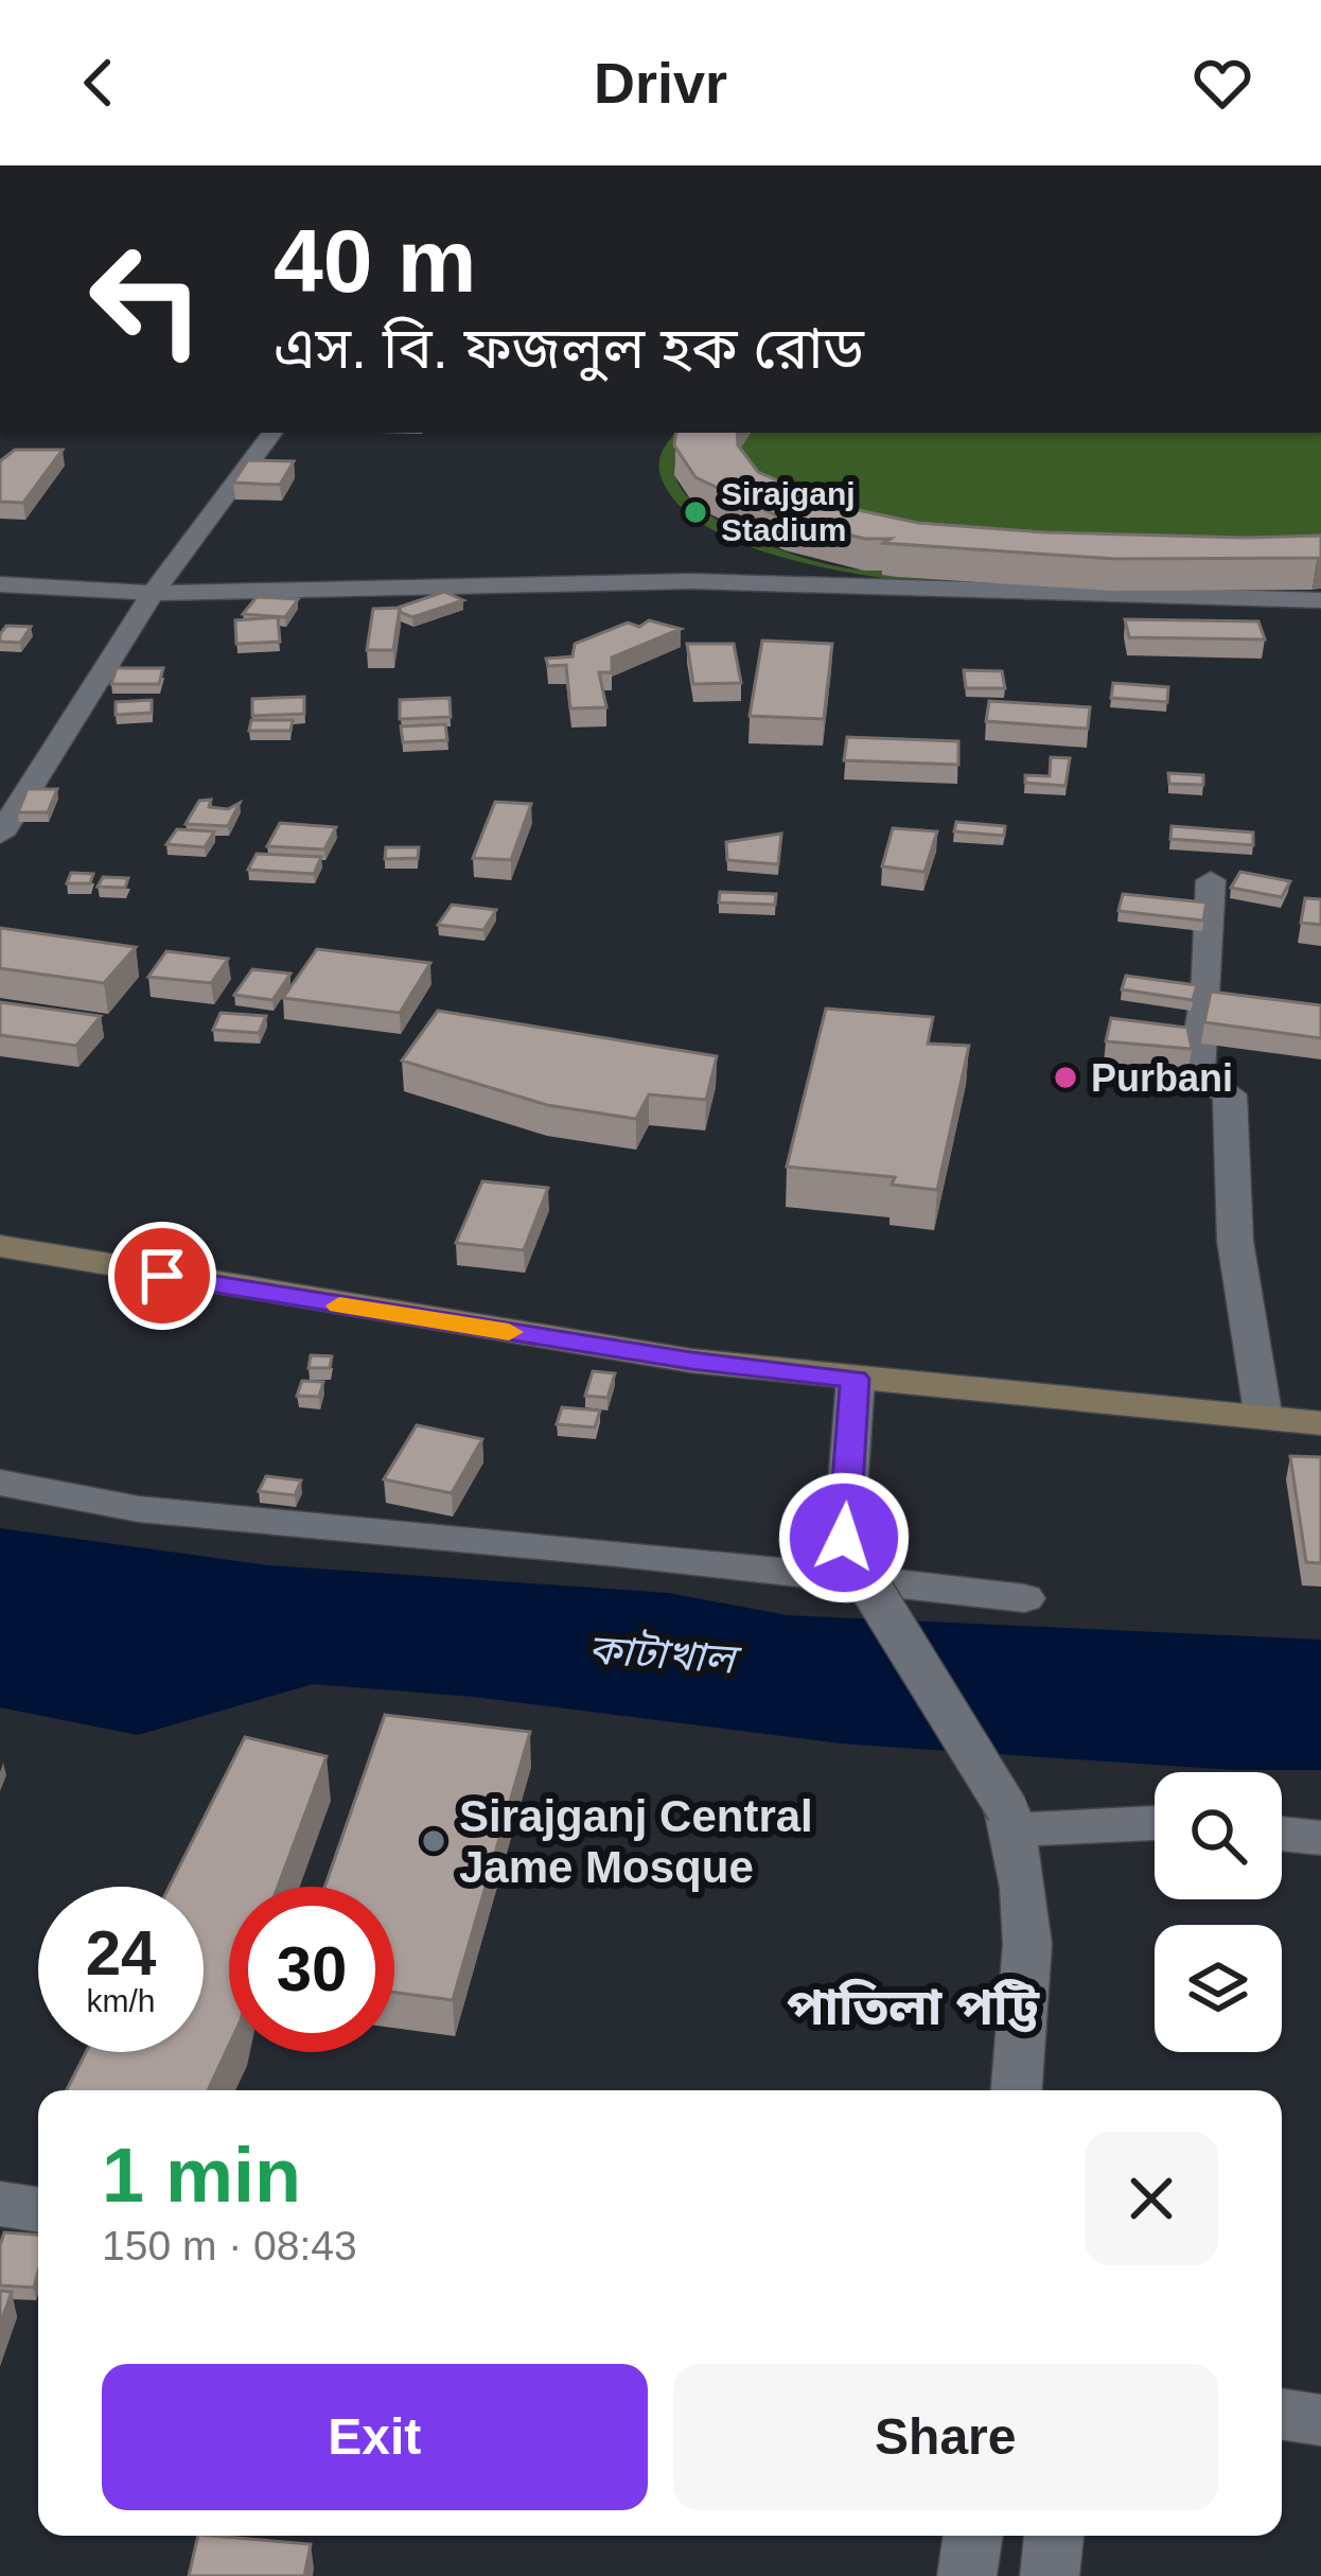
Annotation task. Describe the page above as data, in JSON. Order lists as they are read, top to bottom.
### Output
{
  "districts": ["পাতিলা পট্টি"],
  "water": ["কাটাখাল"],
  "places": ["Sirajganj Stadium", "Purbani", "Sirajganj Central Jame Mosque"],
  "page": {
    "header": "Drivr",
    "turn": ["40 m", "এস. বি. ফজলুল হক রোড"],
    "speed": "24 km/h",
    "limit": "30",
    "heading": ["1 min", "150 m · 08:43"],
    "buttons": ["Exit", "Share"]
  }
}
